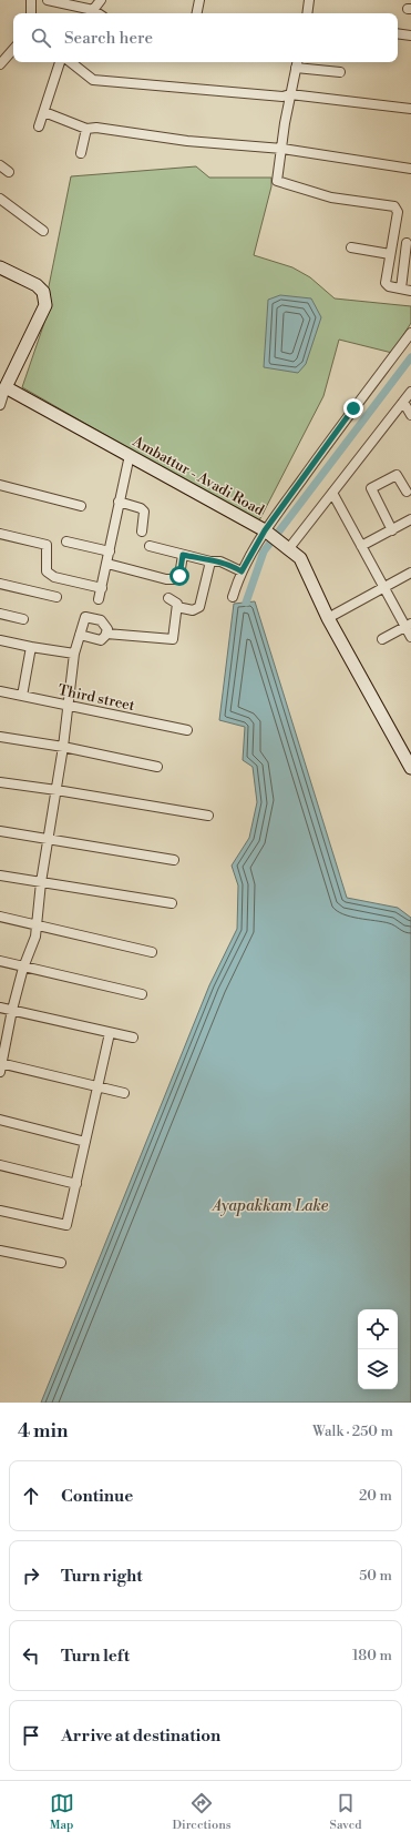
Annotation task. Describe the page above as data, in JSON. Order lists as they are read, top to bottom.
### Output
{
  "streets": {
    "street": ["Ambattur - Avadi Road", "Third street"]
  },
  "water": ["Ayapakkam Lake"],
  "page": {
    "search": "Search here",
    "heading": ["4 min", "Walk · 250 m"],
    "list": [
      ["Continue", "20 m"],
      ["Turn right", "50 m"],
      ["Turn left", "180 m"],
      "Arrive at destination"
    ],
    "nav": ["Map", "Directions", "Saved"]
  }
}
